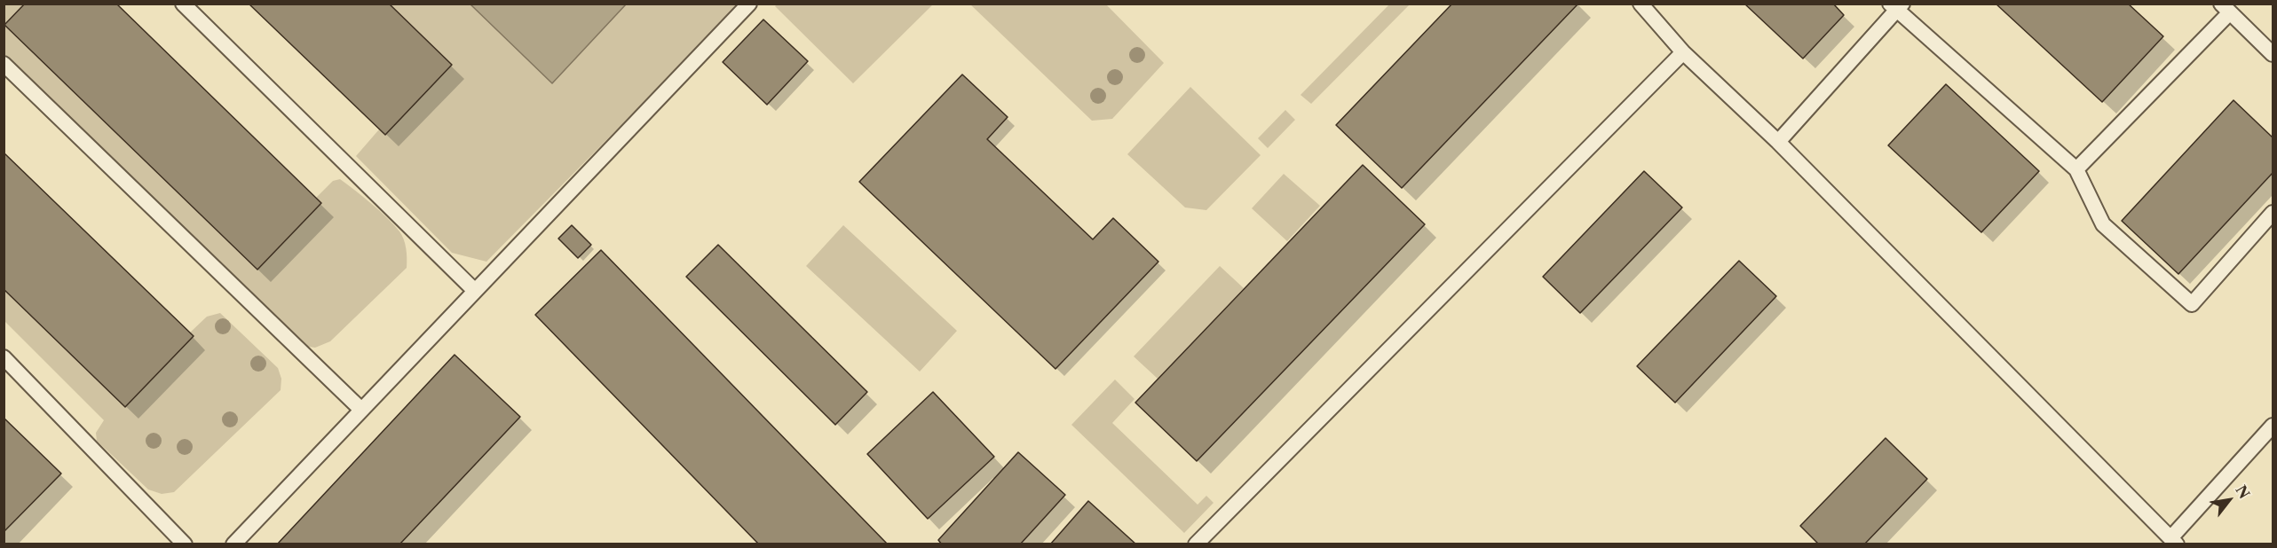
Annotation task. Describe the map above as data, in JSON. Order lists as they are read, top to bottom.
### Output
{
  "north": "top right"
}
